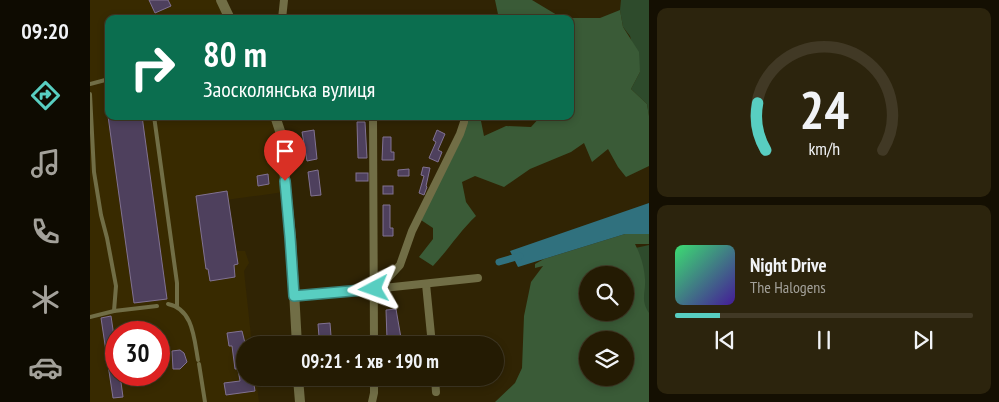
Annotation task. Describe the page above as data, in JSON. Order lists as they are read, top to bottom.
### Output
{
  "page": {
    "tabs": "09:20",
    "turn": ["80 m", "Заосколянська вулиця"],
    "song": ["Night Drive", "The Halogens"],
    "limit": "30",
    "trip": "09:21 · 1 хв · 190 m",
    "gauge": ["24", "km/h"]
  }
}
